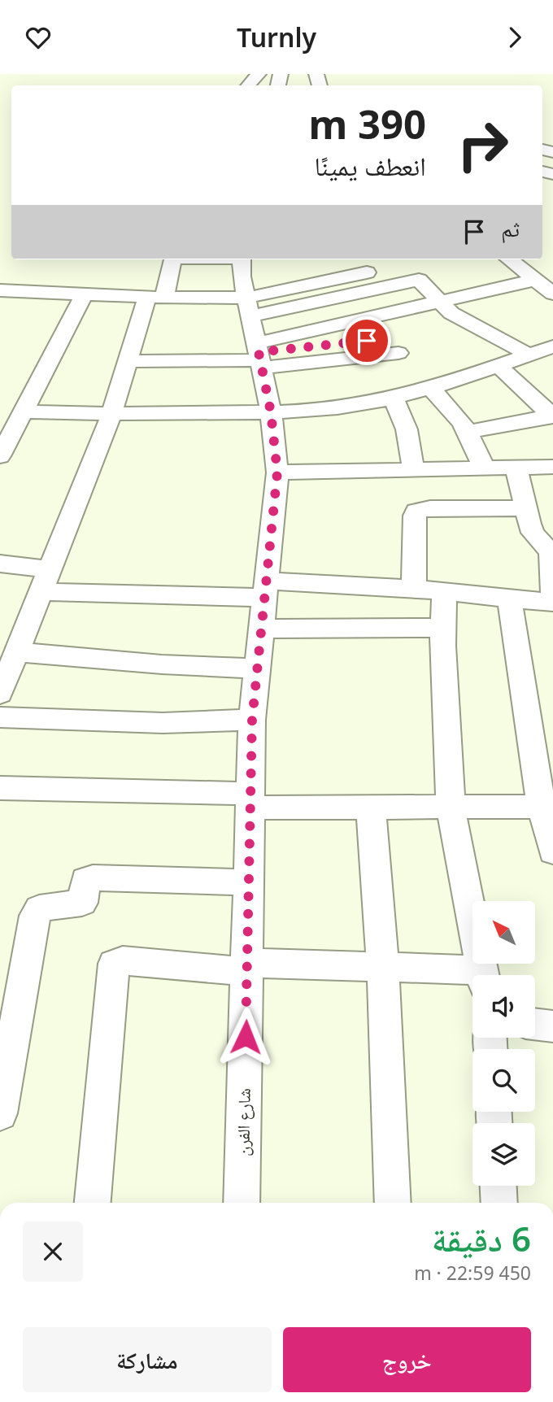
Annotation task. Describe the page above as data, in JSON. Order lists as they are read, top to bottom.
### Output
{
  "streets": {
    "street": ["شارع الفرن"]
  },
  "north": "top left",
  "page": {
    "header": "Turnly",
    "turn": ["390 m", "انعطف يمينًا"],
    "then": "ثم",
    "heading": ["6 دقيقة", "450 m · 22:59"],
    "buttons": ["خروج", "مشاركة"]
  }
}
